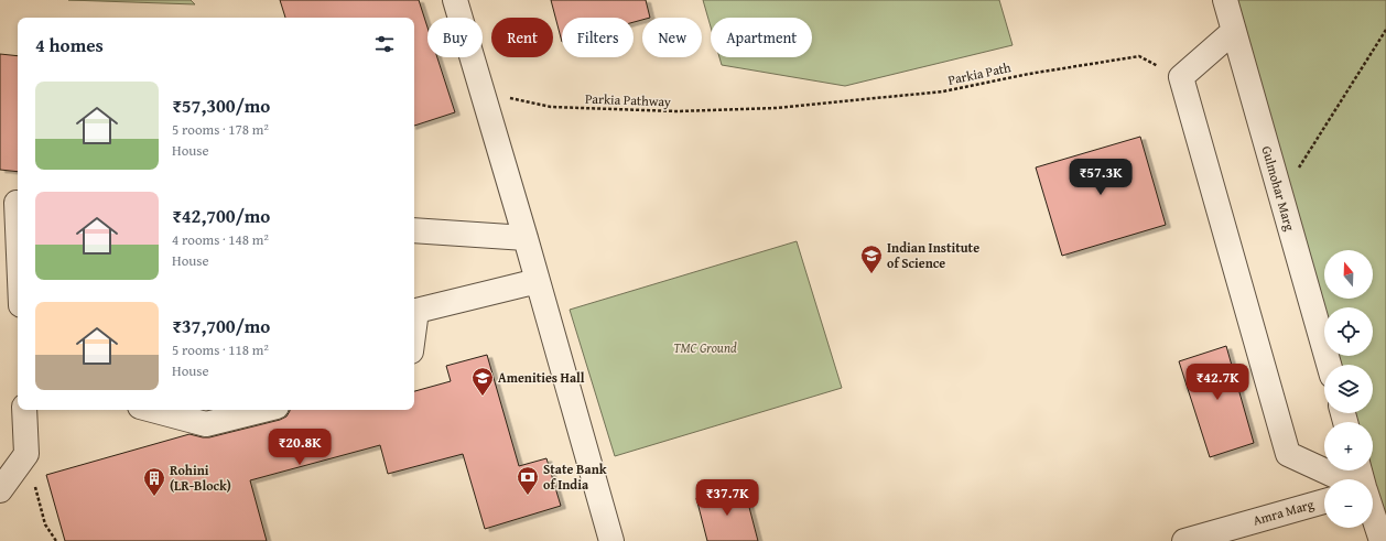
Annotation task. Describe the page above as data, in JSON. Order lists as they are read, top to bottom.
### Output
{
  "streets": {
    "lane": ["Gulmohar Marg", "Amra Marg"],
    "path": ["Parkia Path", "Parkia Pathway"]
  },
  "crossings": [
    ["Parkia Path", "Parkia Pathway"]
  ],
  "parks": ["TMC Ground"],
  "places": {
    "school or university": ["Indian Institute of Science", "Amenities Hall"],
    "bank": ["State Bank of India"],
    "building": ["Rohini (LR-Block)"]
  },
  "north": "top",
  "page": {
    "chip": [
      "Buy",
      "Rent",
      "Filters",
      "New",
      "Apartment"
    ],
    "heading": "4 homes",
    "list": [
      {
        "name": "₹57,300/mo",
        "note": "5 rooms · 178 m² · House"
      },
      {
        "name": "₹42,700/mo",
        "note": "4 rooms · 148 m² · House"
      },
      {
        "name": "₹37,700/mo",
        "note": "5 rooms · 118 m² · House"
      }
    ],
    "price": [
      "₹57.3K",
      "₹42.7K",
      "₹20.8K",
      "₹37.7K"
    ],
    "map_buttons": ["+", "−"]
  }
}
